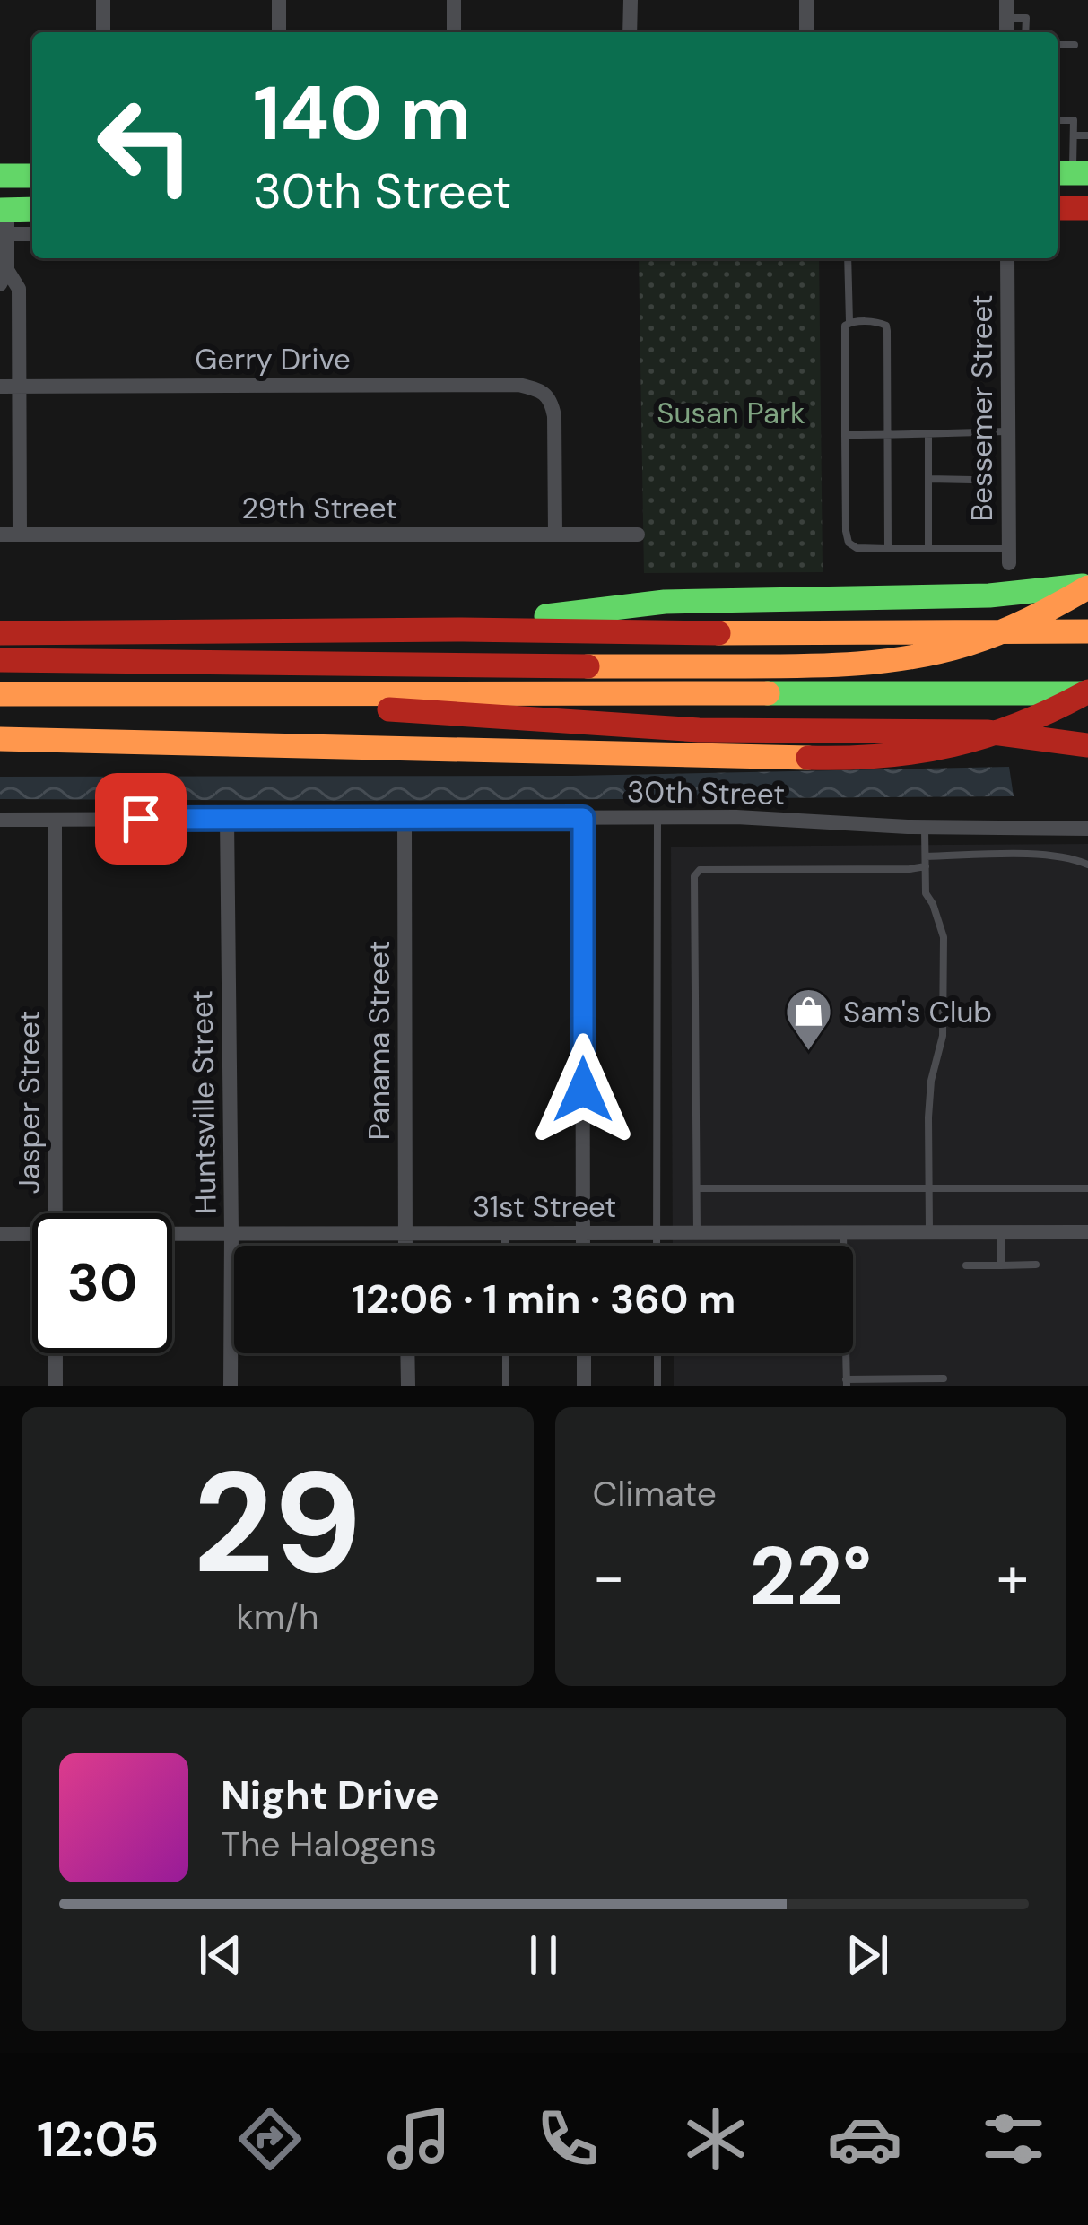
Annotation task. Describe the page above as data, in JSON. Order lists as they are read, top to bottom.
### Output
{
  "streets": {
    "street": [
      "Gerry Drive",
      "Bessemer Street",
      "29th Street",
      "30th Street",
      "Panama Street",
      "Jasper Street",
      "Huntsville Street",
      "31st Street"
    ]
  },
  "crossings": [
    ["Gerry Drive", "29th Street"],
    ["30th Street", "Panama Street"],
    ["30th Street", "Jasper Street"],
    ["30th Street", "Huntsville Street"],
    ["Panama Street", "31st Street"],
    ["Huntsville Street", "31st Street"]
  ],
  "parks": ["Susan Park"],
  "places": {
    "shop": ["Sam's Club"]
  },
  "page": {
    "turn": ["140 m", "30th Street"],
    "limit": "30",
    "trip": "12:06 · 1 min · 360 m",
    "tile": [
      ["29", "km/h"],
      "Climate"
    ],
    "heat": ["−", "22°", "+"],
    "song": ["Night Drive", "The Halogens"],
    "tabs": "12:05"
  }
}
